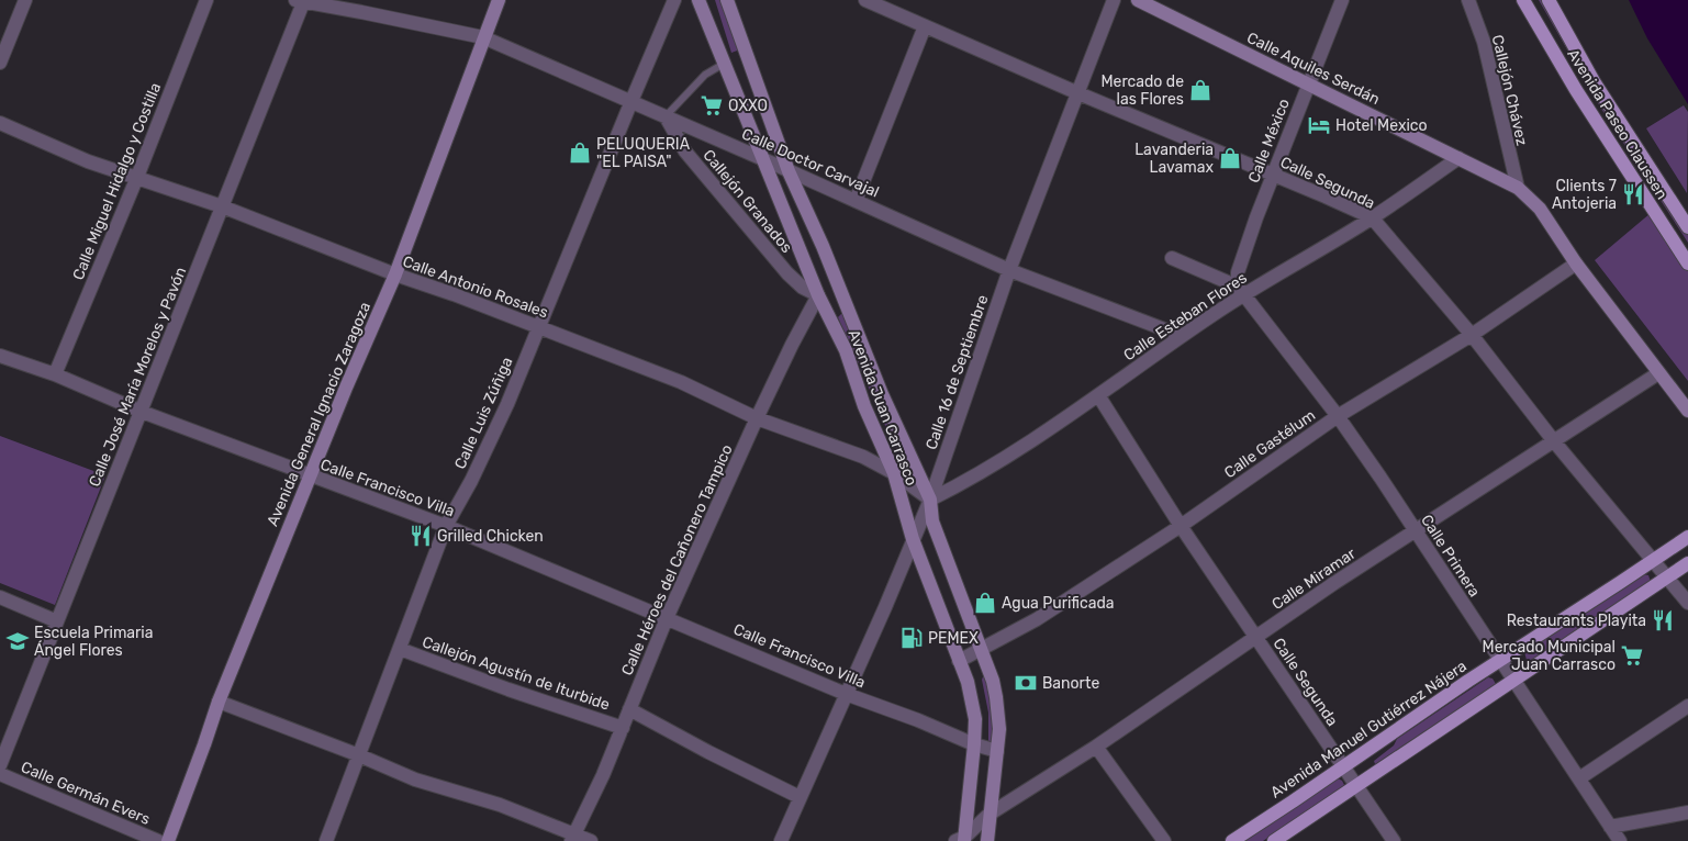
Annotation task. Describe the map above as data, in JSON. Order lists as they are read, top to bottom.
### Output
{
  "streets": {
    "main road": ["Avenida Paseo Claussen", "Avenida Manuel Gutiérrez Nájera"],
    "street": [
      "Calle Aquiles Serdán",
      "Callejón Chávez",
      "Calle México",
      "Calle Doctor Carvajal",
      "Calle Miguel Hidalgo y Costilla",
      "Calle Segunda",
      "Callejón Granados",
      "Calle Antonio Rosales",
      "Calle Esteban Flores",
      "Calle 16 de Septiembre",
      "Calle José María Morelos y Pavón",
      "Avenida Juan Carrasco",
      "Calle Luis Zúñiga",
      "Avenida General Ignacio Zaragoza",
      "Calle Gastélum",
      "Calle Francisco Villa",
      "Calle Primera",
      "Calle Héroes del Cañonero Tampico",
      "Calle Miramar",
      "Callejón Agustín de Iturbide",
      "Calle Germán Evers"
    ]
  },
  "crossings": [
    ["Calle Aquiles Serdán", "Callejón Chávez"],
    ["Calle Aquiles Serdán", "Calle México"],
    ["Calle Aquiles Serdán", "Calle Esteban Flores"],
    ["Calle Aquiles Serdán", "Calle Gastélum"],
    ["Calle Aquiles Serdán", "Calle Miramar"],
    ["Calle México", "Calle Segunda"],
    ["Calle México", "Calle Esteban Flores"],
    ["Calle México", "Calle Primera"],
    ["Calle Doctor Carvajal", "Callejón Granados"],
    ["Calle Doctor Carvajal", "Calle Esteban Flores"],
    ["Calle Doctor Carvajal", "Calle 16 de Septiembre"],
    ["Calle Doctor Carvajal", "Calle José María Morelos y Pavón"],
    ["Calle Doctor Carvajal", "Avenida Juan Carrasco"],
    ["Calle Doctor Carvajal", "Calle Luis Zúñiga"],
    ["Calle Doctor Carvajal", "Avenida General Ignacio Zaragoza"],
    ["Calle Miguel Hidalgo y Costilla", "Calle Antonio Rosales"],
    ["Calle Miguel Hidalgo y Costilla", "Calle Francisco Villa"],
    ["Calle Segunda", "Calle Esteban Flores"],
    ["Calle Segunda", "Calle 16 de Septiembre"],
    ["Calle Segunda", "Calle Gastélum"],
    ["Calle Segunda", "Calle Miramar"],
    ["Calle Segunda", "Avenida Manuel Gutiérrez Nájera"],
    ["Callejón Granados", "Avenida Juan Carrasco"],
    ["Callejón Granados", "Calle Héroes del Cañonero Tampico"],
    ["Calle Antonio Rosales", "Calle Esteban Flores"],
    ["Calle Antonio Rosales", "Calle 16 de Septiembre"],
    ["Calle Antonio Rosales", "Calle José María Morelos y Pavón"],
    ["Calle Antonio Rosales", "Avenida Juan Carrasco"],
    ["Calle Antonio Rosales", "Calle Luis Zúñiga"],
    ["Calle Antonio Rosales", "Avenida General Ignacio Zaragoza"],
    ["Calle Antonio Rosales", "Calle Héroes del Cañonero Tampico"],
    ["Calle Esteban Flores", "Calle 16 de Septiembre"],
    ["Calle Esteban Flores", "Avenida Juan Carrasco"],
    ["Calle Esteban Flores", "Calle Primera"],
    ["Calle 16 de Septiembre", "Avenida Juan Carrasco"],
    ["Calle 16 de Septiembre", "Calle Francisco Villa"],
    ["Calle José María Morelos y Pavón", "Calle Francisco Villa"],
    ["Avenida Juan Carrasco", "Calle Gastélum"],
    ["Avenida Juan Carrasco", "Calle Francisco Villa"],
    ["Avenida Juan Carrasco", "Calle Héroes del Cañonero Tampico"],
    ["Avenida Juan Carrasco", "Calle Miramar"],
    ["Calle Luis Zúñiga", "Calle Francisco Villa"],
    ["Calle Luis Zúñiga", "Callejón Agustín de Iturbide"],
    ["Avenida General Ignacio Zaragoza", "Calle Francisco Villa"],
    ["Calle Gastélum", "Calle Primera"],
    ["Calle Francisco Villa", "Calle Héroes del Cañonero Tampico"],
    ["Calle Primera", "Calle Miramar"],
    ["Calle Primera", "Avenida Manuel Gutiérrez Nájera"],
    ["Calle Héroes del Cañonero Tampico", "Callejón Agustín de Iturbide"]
  ],
  "places": {
    "shop": [
      "Mercado de las Flores",
      "PELUQUERIA \"EL PAISA\"",
      "Lavanderia Lavamax",
      "Agua Purificada"
    ],
    "supermarket": ["OXXO", "Mercado Municipal Juan Carrasco"],
    "hotel": ["Hotel Mexico"],
    "restaurant": ["Clients 7 Antojeria", "Grilled Chicken", "Restaurants Playita"],
    "fuel station": ["PEMEX"],
    "school or university": ["Escuela Primaria Ángel Flores"],
    "bank": ["Banorte"]
  }
}
